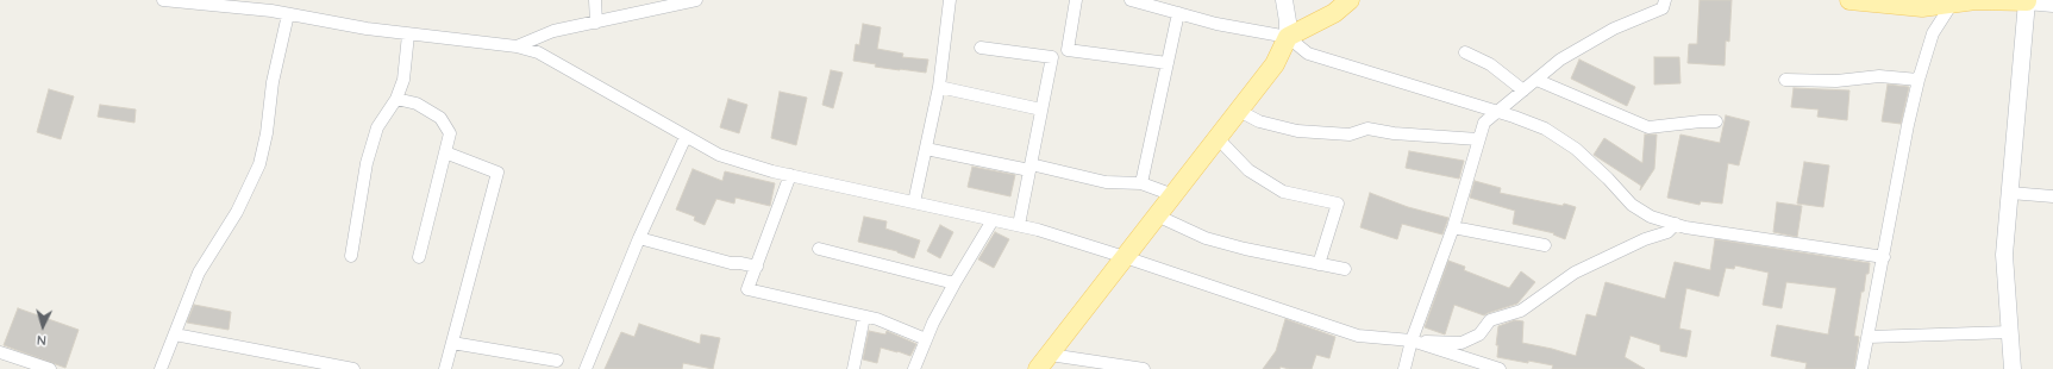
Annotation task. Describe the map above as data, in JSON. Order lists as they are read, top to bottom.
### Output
{
  "north": "bottom"
}
